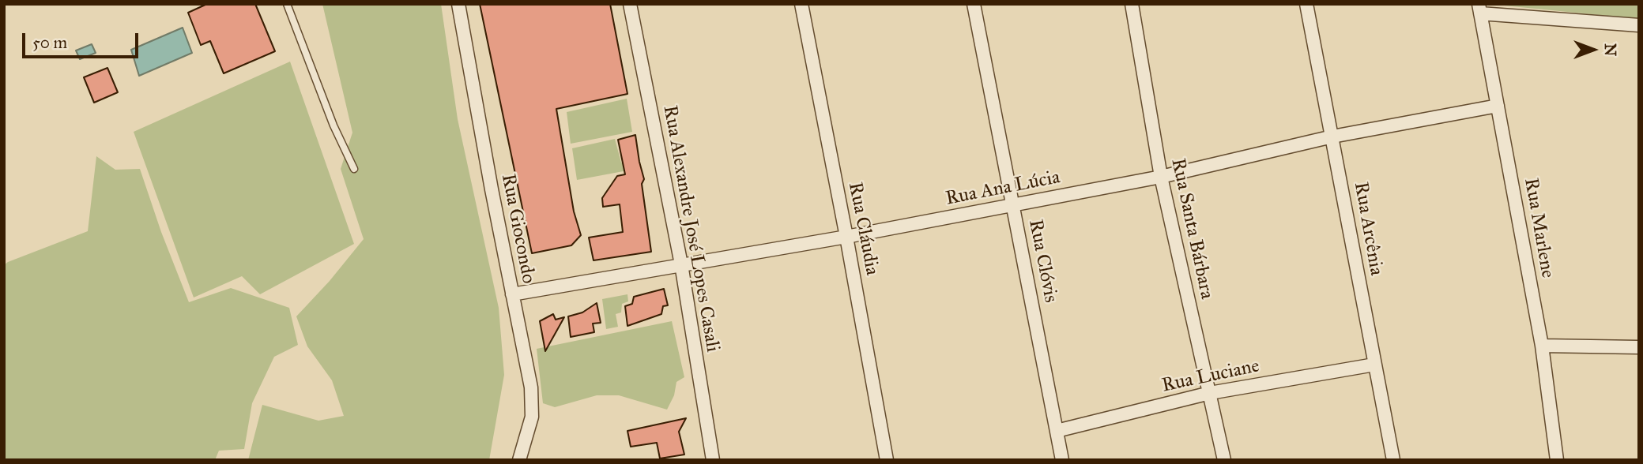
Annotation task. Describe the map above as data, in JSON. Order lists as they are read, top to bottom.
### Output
{
  "streets": {
    "street": [
      "Rua Ana Lúcia",
      "Rua Marlene",
      "Rua Giocondo",
      "Rua Alexandre José Lopes Casali",
      "Rua Cláudia",
      "Rua Santa Bárbara",
      "Rua Arcênia",
      "Rua Clóvis",
      "Rua Luciane"
    ]
  },
  "crossings": [
    ["Rua Ana Lúcia", "Rua Marlene"],
    ["Rua Ana Lúcia", "Rua Giocondo"],
    ["Rua Ana Lúcia", "Rua Alexandre José Lopes Casali"],
    ["Rua Ana Lúcia", "Rua Cláudia"],
    ["Rua Ana Lúcia", "Rua Santa Bárbara"],
    ["Rua Ana Lúcia", "Rua Arcênia"],
    ["Rua Ana Lúcia", "Rua Clóvis"],
    ["Rua Santa Bárbara", "Rua Luciane"],
    ["Rua Arcênia", "Rua Luciane"],
    ["Rua Clóvis", "Rua Luciane"]
  ],
  "scale_bar": "50 m",
  "north": "right"
}
